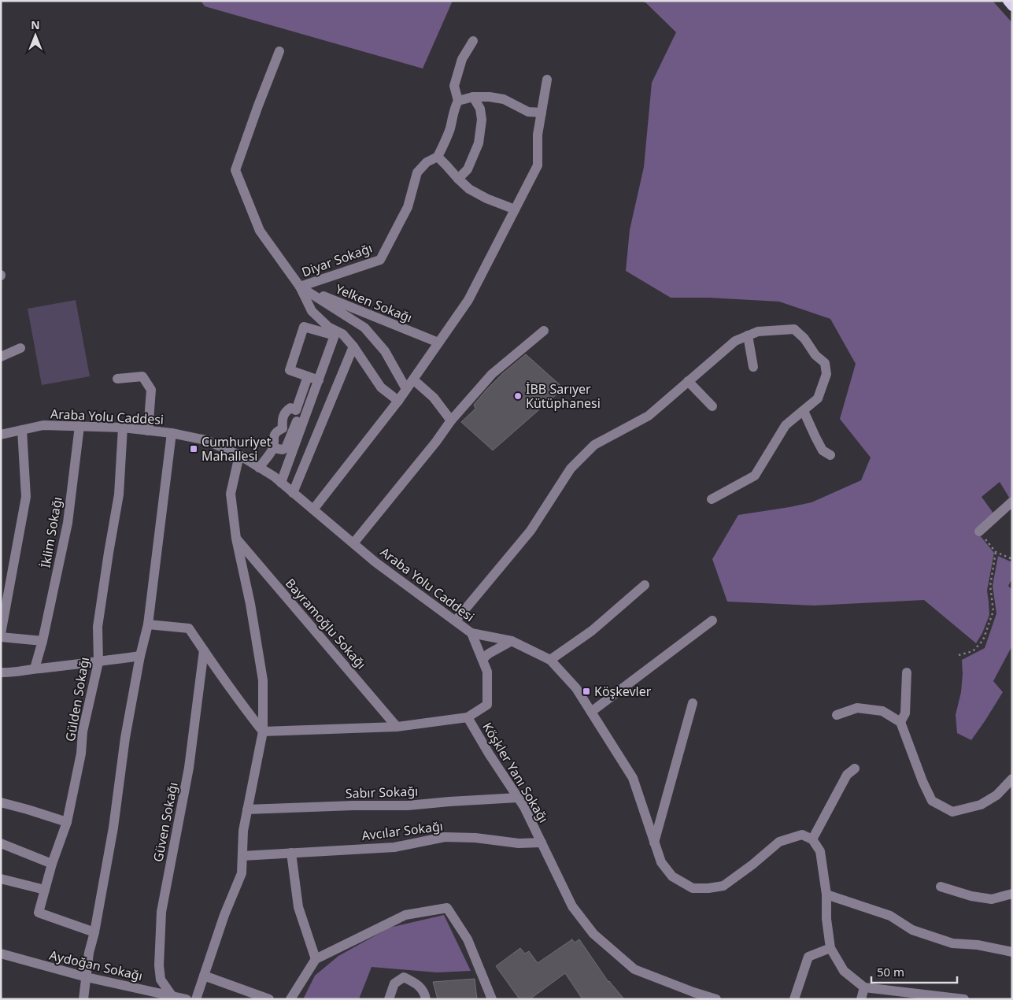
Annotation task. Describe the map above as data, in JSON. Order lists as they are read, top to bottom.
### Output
{
  "streets": {
    "street": [
      "Diyar Sokağı",
      "Yelken Sokağı",
      "Araba Yolu Caddesi",
      "İklim Sokağı",
      "Bayramoğlu Sokağı",
      "Gülden Sokağı",
      "Köşkler Yanı Sokağı",
      "Sabır Sokağı",
      "Güven Sokağı",
      "Avcılar Sokağı",
      "Aydoğan Sokağı"
    ]
  },
  "crossings": [
    ["Diyar Sokağı", "Yelken Sokağı"],
    ["Araba Yolu Caddesi", "İklim Sokağı"],
    ["Araba Yolu Caddesi", "Gülden Sokağı"],
    ["Köşkler Yanı Sokağı", "Sabır Sokağı"],
    ["Köşkler Yanı Sokağı", "Avcılar Sokağı"],
    ["Güven Sokağı", "Aydoğan Sokağı"]
  ],
  "places": {
    "other": ["İBB Sarıyer Kütüphanesi"],
    "transit": ["Cumhuriyet Mahallesi", "Köşkevler"]
  },
  "scale_bar": "50 m",
  "north": "top"
}
